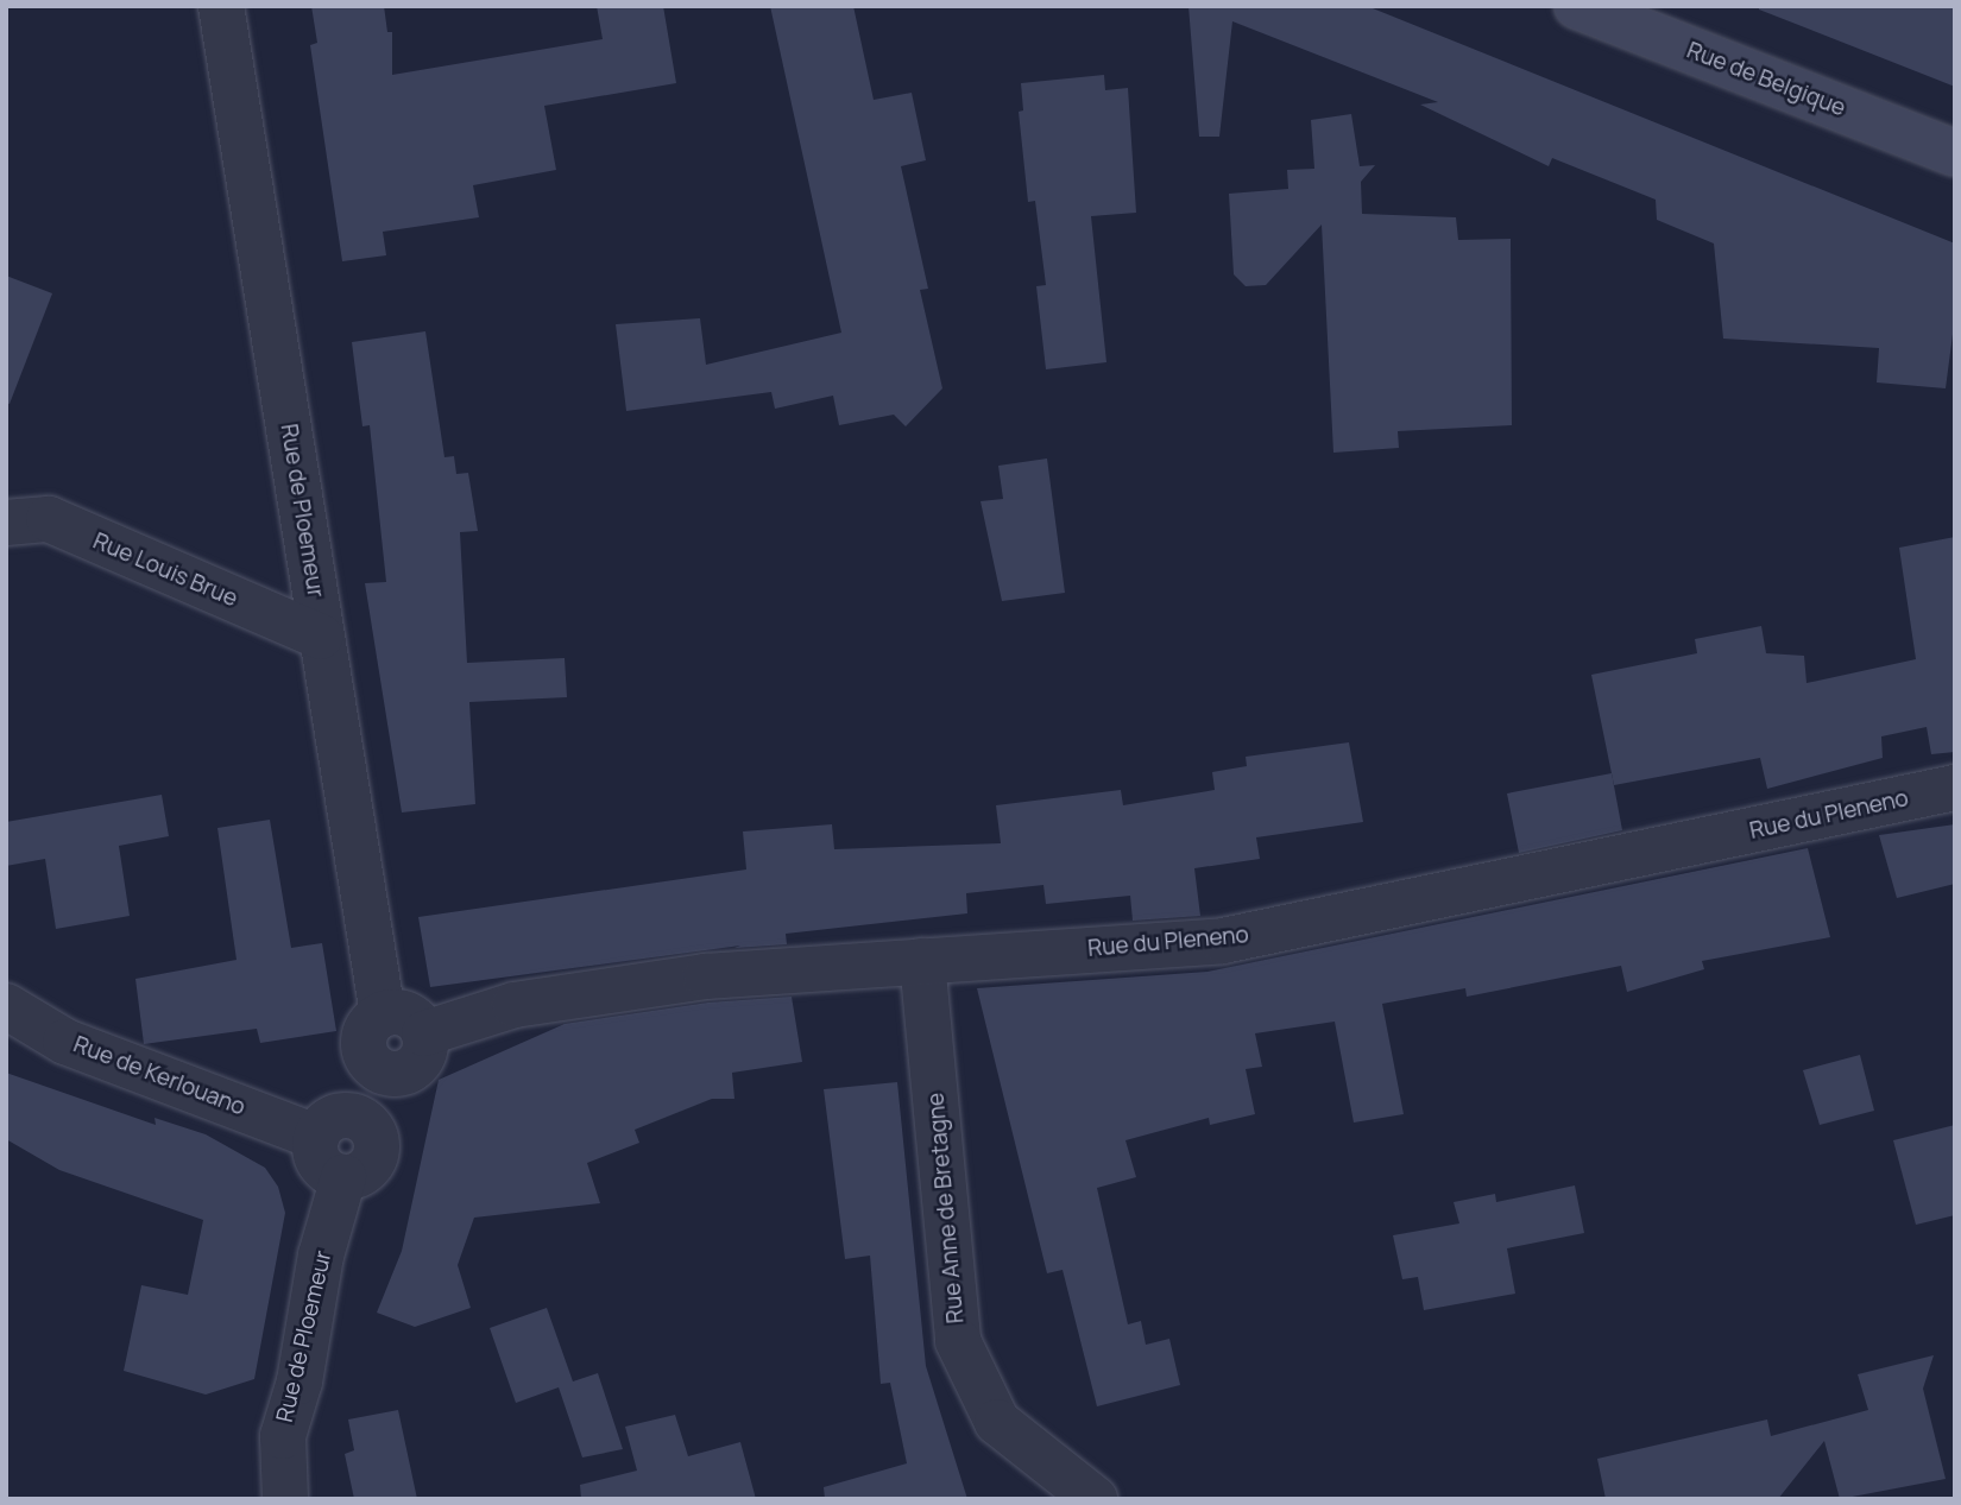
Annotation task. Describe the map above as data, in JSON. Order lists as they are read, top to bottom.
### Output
{
  "streets": {
    "main road": ["Rue de Belgique"],
    "street": [
      "Rue de Ploemeur",
      "Rue Louis Brue",
      "Rue du Pleneno",
      "Rue de Kerlouano",
      "Rue Anne de Bretagne"
    ]
  },
  "crossings": [
    ["Rue de Ploemeur", "Rue Louis Brue"],
    ["Rue de Ploemeur", "Rue du Pleneno"],
    ["Rue du Pleneno", "Rue Anne de Bretagne"]
  ]
}
